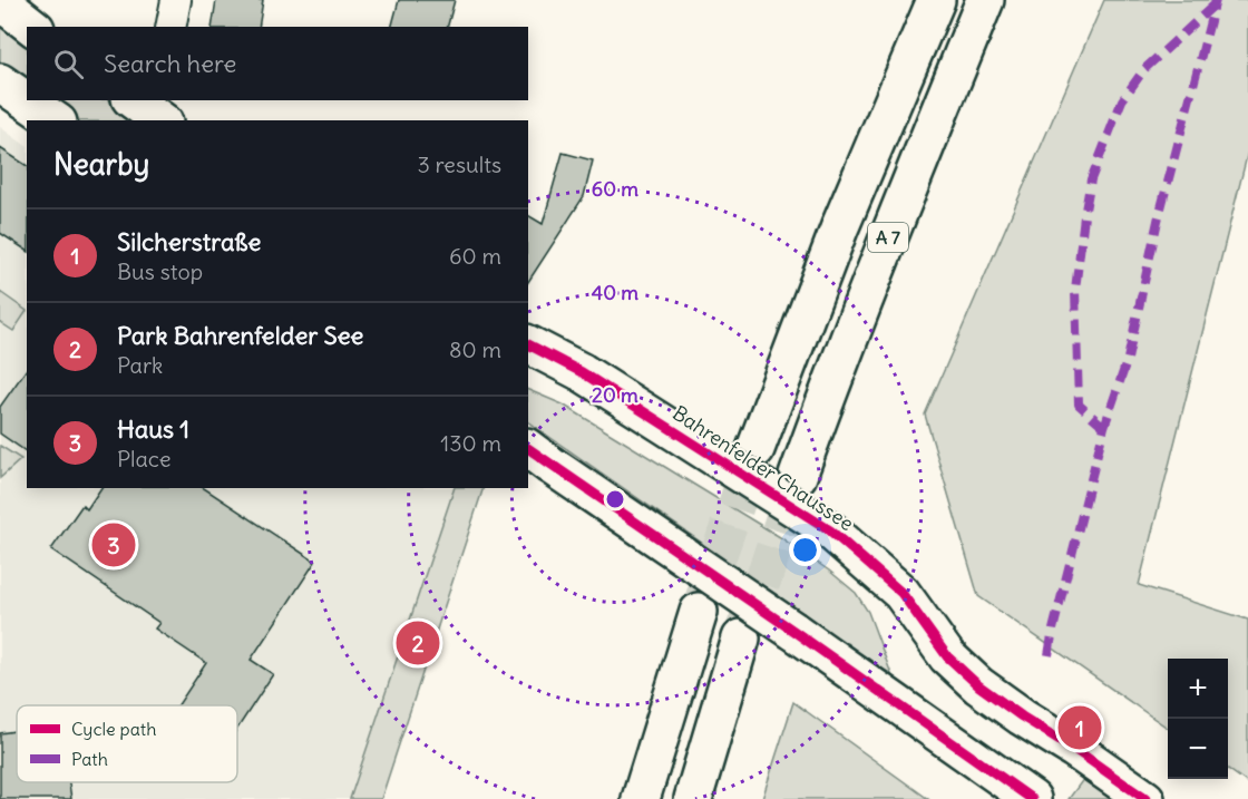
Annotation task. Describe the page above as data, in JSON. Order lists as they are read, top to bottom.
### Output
{
  "streets": {
    "main road": ["A 7", "Bahrenfelder Chaussee"]
  },
  "legend": ["Cycle path", "Path"],
  "page": {
    "search": "Search here",
    "heading": ["Nearby", "3 results"],
    "list": [
      {
        "mark": "1",
        "name": "Silcherstraße",
        "note": "Bus stop",
        "value": "60 m"
      },
      {
        "mark": "2",
        "name": "Park Bahrenfelder See",
        "note": "Park",
        "value": "80 m"
      },
      {
        "mark": "3",
        "name": "Haus 1",
        "note": "Place",
        "value": "130 m"
      }
    ],
    "pins": ["3", "2", "1"],
    "map_buttons": ["+", "−"]
  },
  "rings": ["60 m", "40 m", "20 m"]
}
